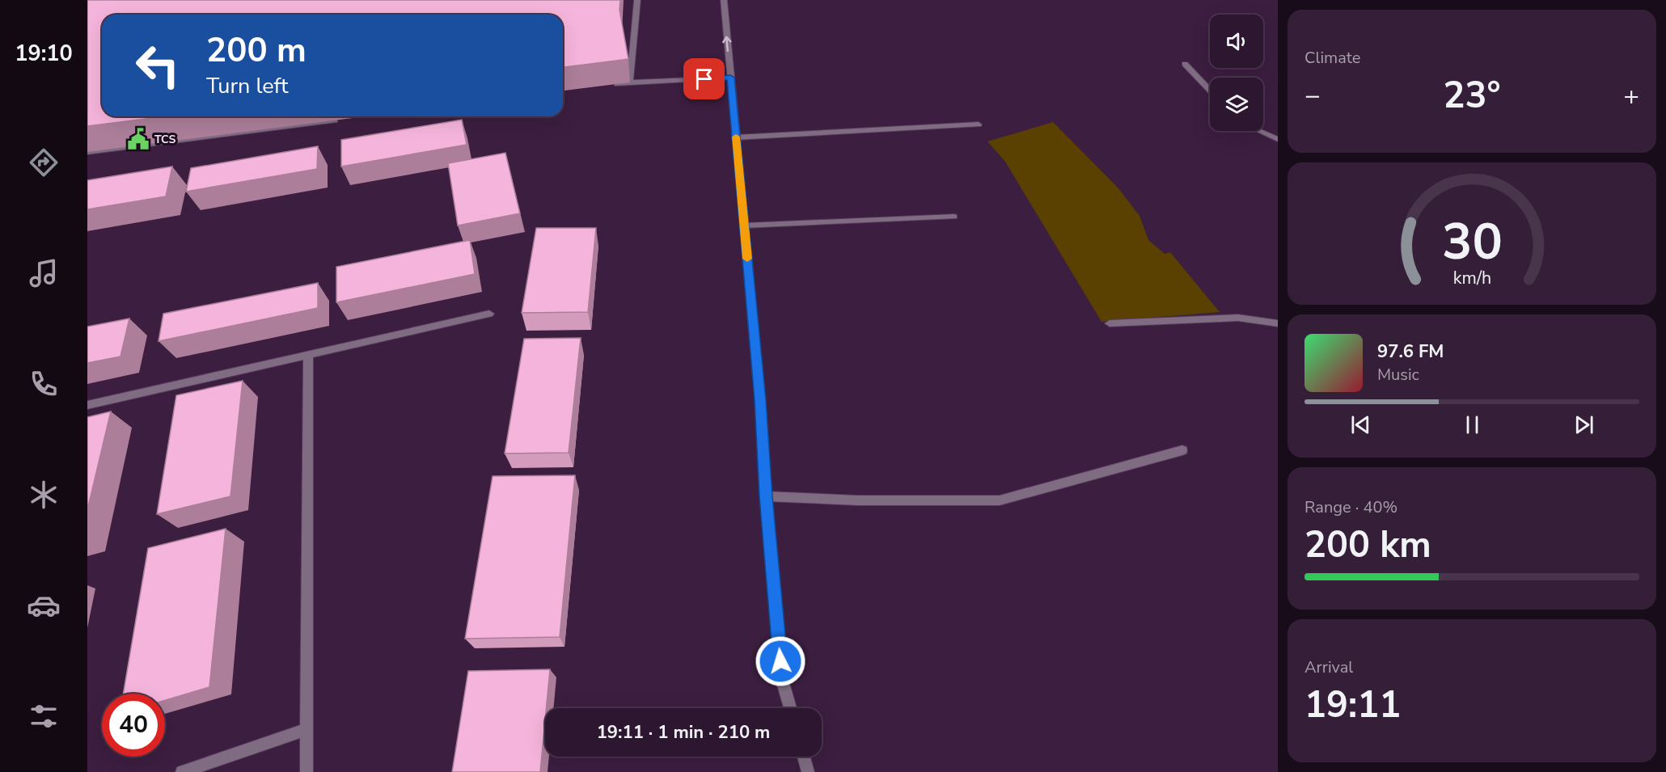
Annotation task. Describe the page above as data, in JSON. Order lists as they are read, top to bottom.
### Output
{
  "places": {
    "public building": ["TCS"]
  },
  "page": {
    "tabs": "19:10",
    "tile": [
      "Climate",
      ["Range · 40%", "200 km"],
      ["Arrival", "19:11"]
    ],
    "turn": ["200 m", "Turn left"],
    "heat": ["−", "23°", "+"],
    "song": ["97.6 FM", "Music"],
    "limit": "40",
    "trip": "19:11 · 1 min · 210 m",
    "gauge": ["30", "km/h"]
  }
}
